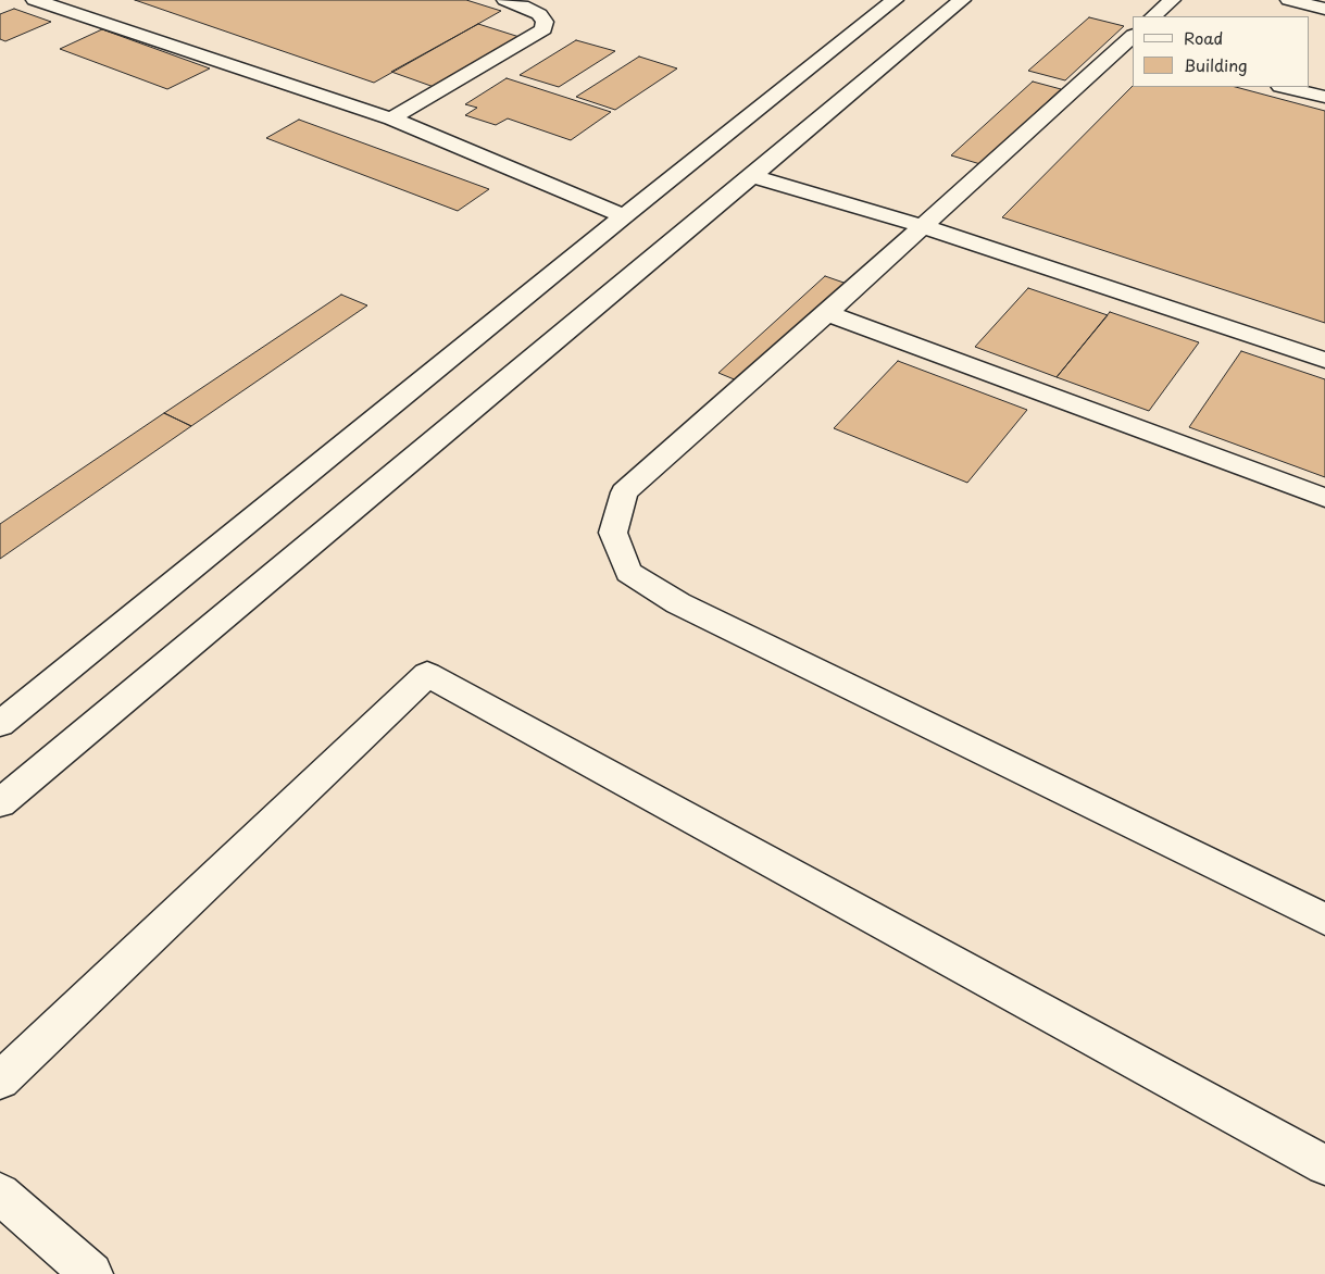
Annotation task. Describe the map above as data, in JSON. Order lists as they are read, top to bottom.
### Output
{
  "legend": ["Road", "Building"]
}
